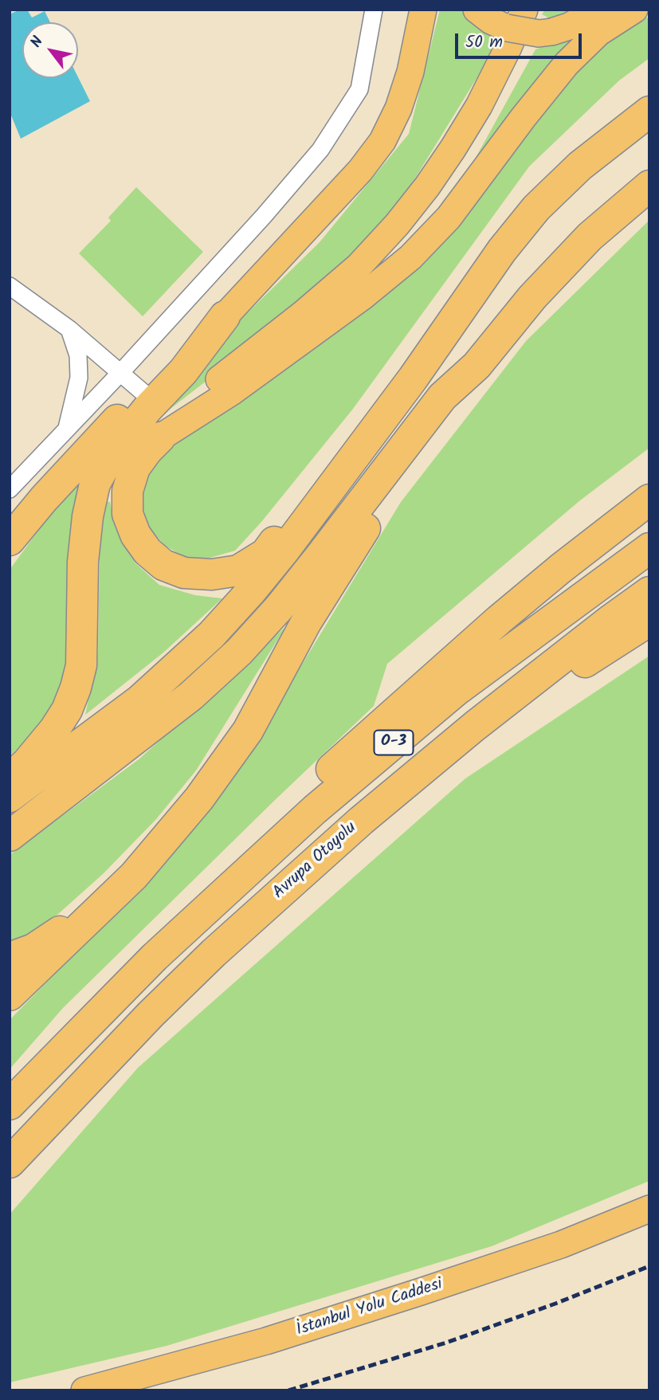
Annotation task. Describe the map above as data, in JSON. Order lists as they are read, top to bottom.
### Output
{
  "streets": {
    "highway": ["O-3", "Avrupa Otoyolu"],
    "main road": ["İstanbul Yolu Caddesi"]
  },
  "scale_bar": "50 m",
  "north": "top left"
}
